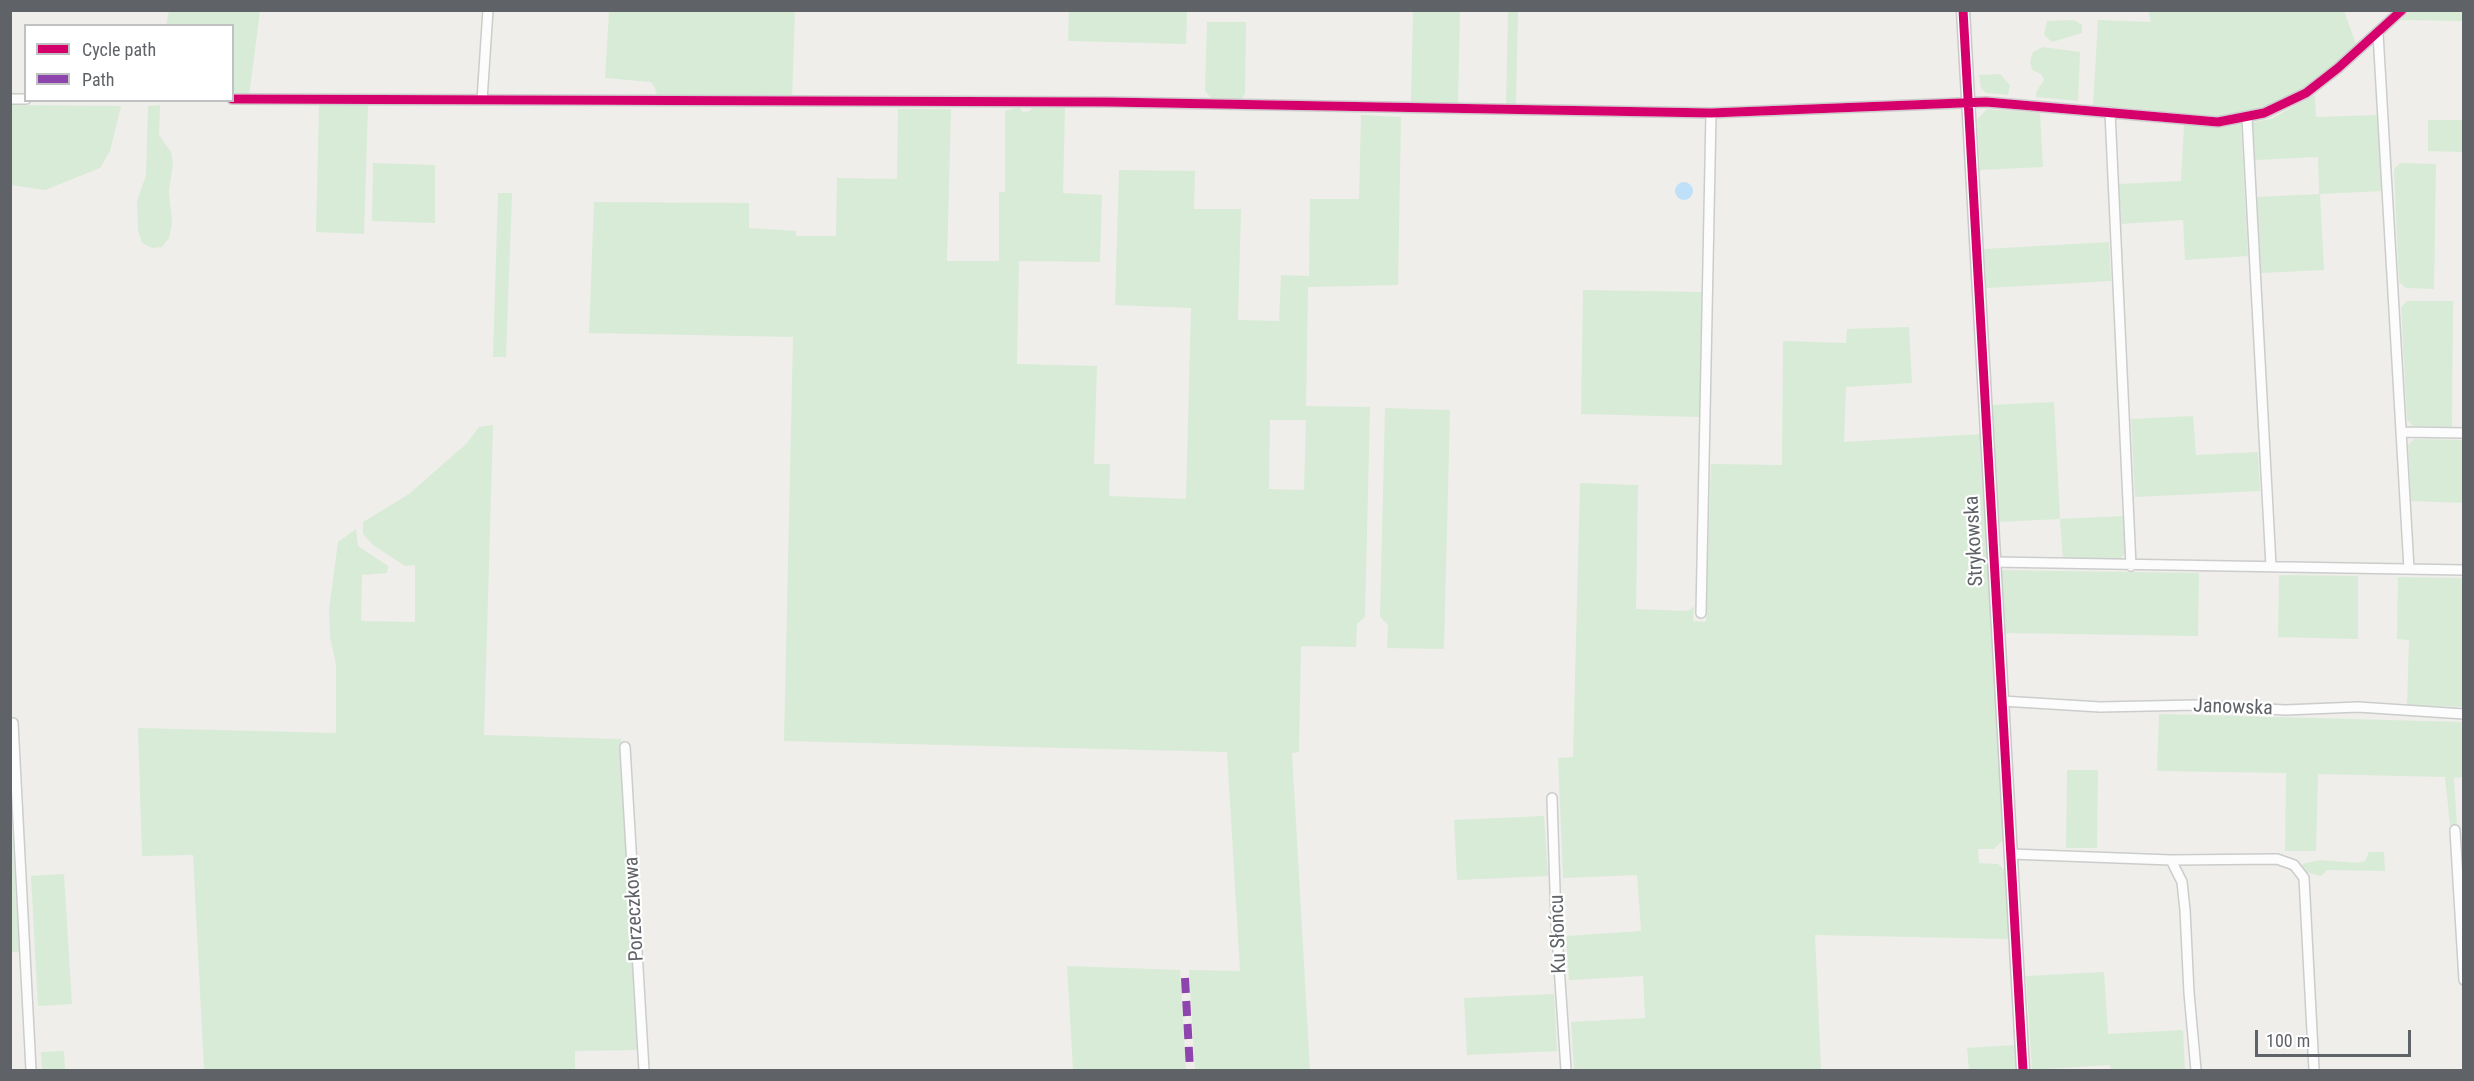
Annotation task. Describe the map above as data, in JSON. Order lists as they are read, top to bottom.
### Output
{
  "streets": {
    "street": [
      "Strykowska",
      "Janowska",
      "Porzeczkowa",
      "Ku Słońcu"
    ]
  },
  "crossings": [
    ["Strykowska", "Janowska"]
  ],
  "legend": ["Cycle path", "Path"],
  "scale_bar": "100 m"
}
